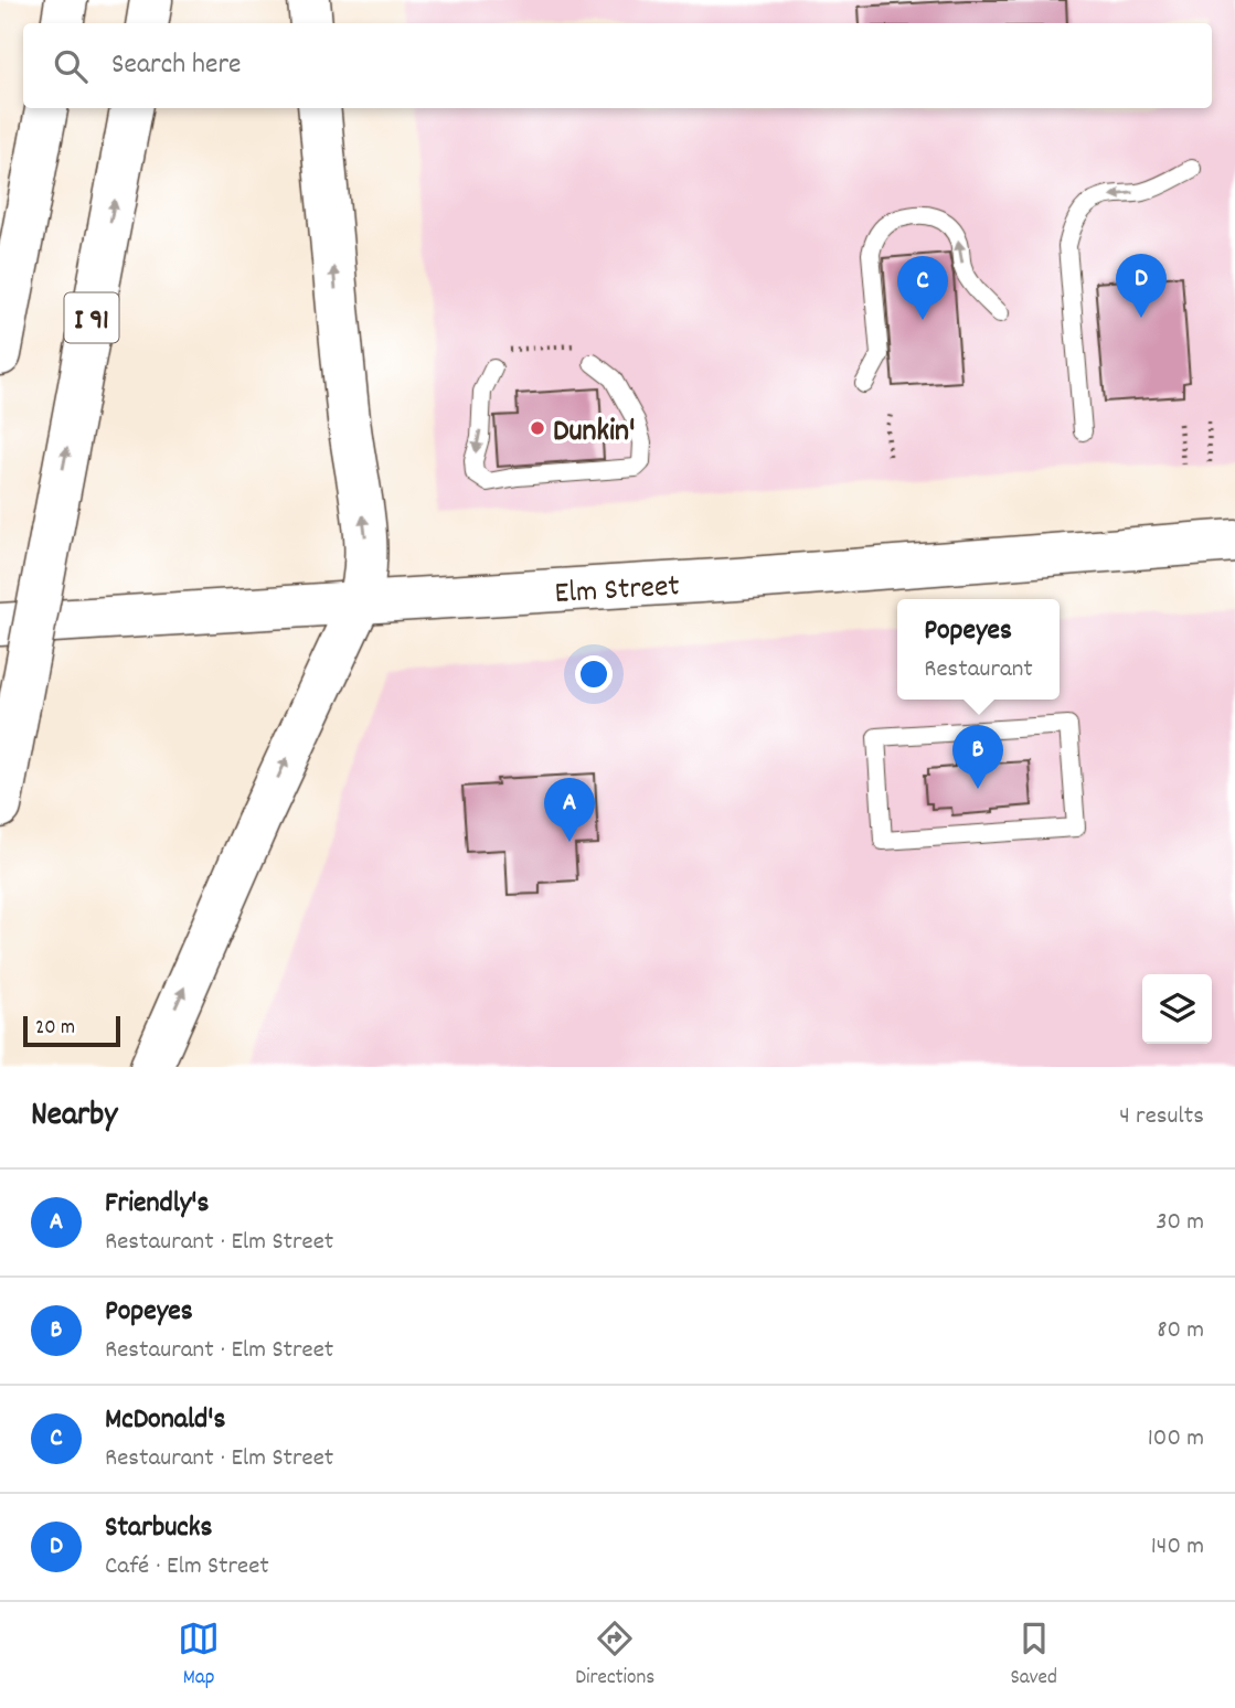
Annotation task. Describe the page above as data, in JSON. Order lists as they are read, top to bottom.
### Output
{
  "streets": {
    "main road": ["I 91", "Elm Street"]
  },
  "places": ["Dunkin'"],
  "scale_bar": "20 m",
  "page": {
    "search": "Search here",
    "pins": [
      "D",
      "C",
      "B",
      "A"
    ],
    "popup": ["Popeyes", "Restaurant"],
    "scale": "20 m",
    "heading": ["Nearby", "4 results"],
    "list": [
      {
        "mark": "A",
        "name": "Friendly's",
        "note": "Restaurant · Elm Street",
        "value": "30 m"
      },
      {
        "mark": "B",
        "name": "Popeyes",
        "note": "Restaurant · Elm Street",
        "value": "80 m"
      },
      {
        "mark": "C",
        "name": "McDonald's",
        "note": "Restaurant · Elm Street",
        "value": "100 m"
      },
      {
        "mark": "D",
        "name": "Starbucks",
        "note": "Café · Elm Street",
        "value": "140 m"
      }
    ],
    "nav": ["Map", "Directions", "Saved"]
  }
}
